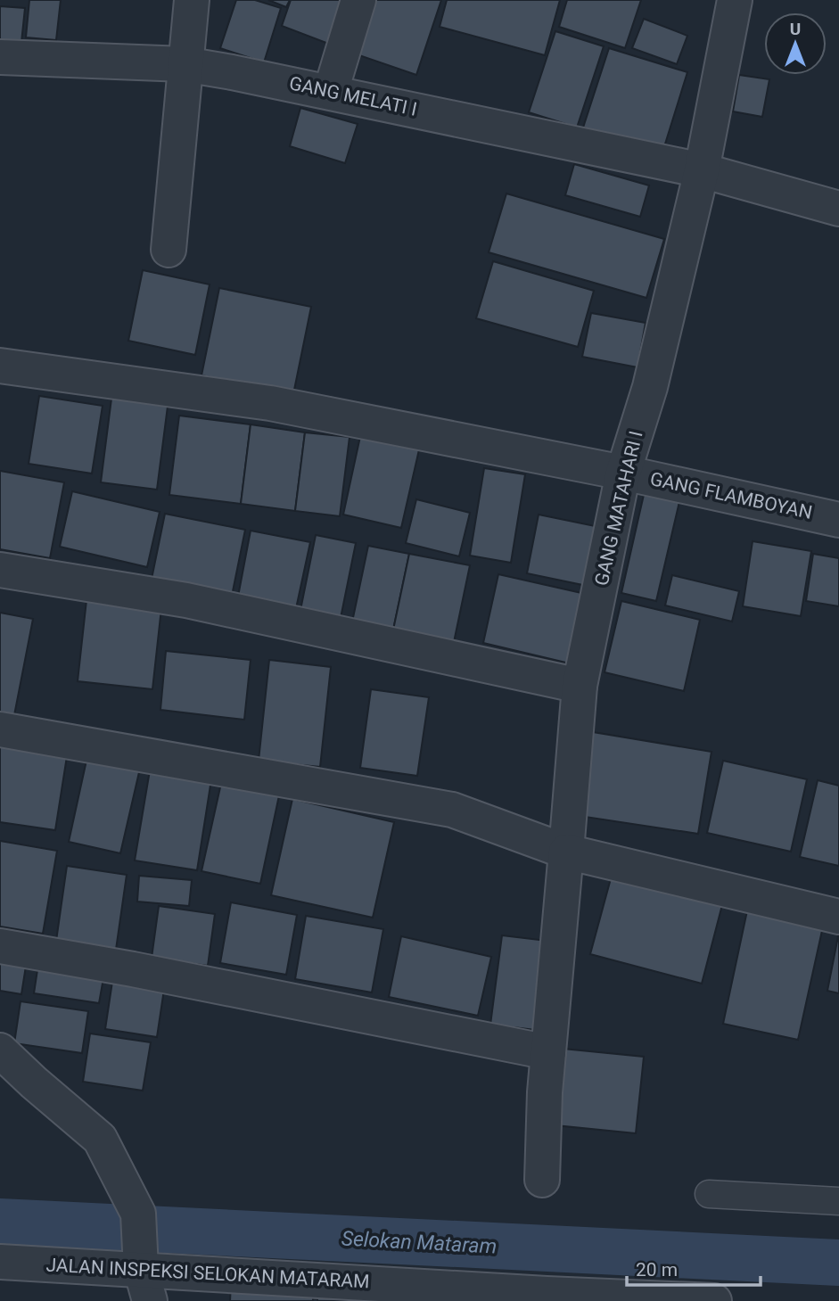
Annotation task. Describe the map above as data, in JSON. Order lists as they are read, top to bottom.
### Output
{
  "streets": {
    "street": [
      "GANG MELATI I",
      "GANG FLAMBOYAN",
      "GANG MATAHARI I",
      "JALAN INSPEKSI SELOKAN MATARAM"
    ]
  },
  "crossings": [
    ["GANG MELATI I", "GANG MATAHARI I"],
    ["GANG FLAMBOYAN", "GANG MATAHARI I"]
  ],
  "water": ["Selokan Mataram"],
  "scale_bar": "20 m",
  "north": "top"
}
